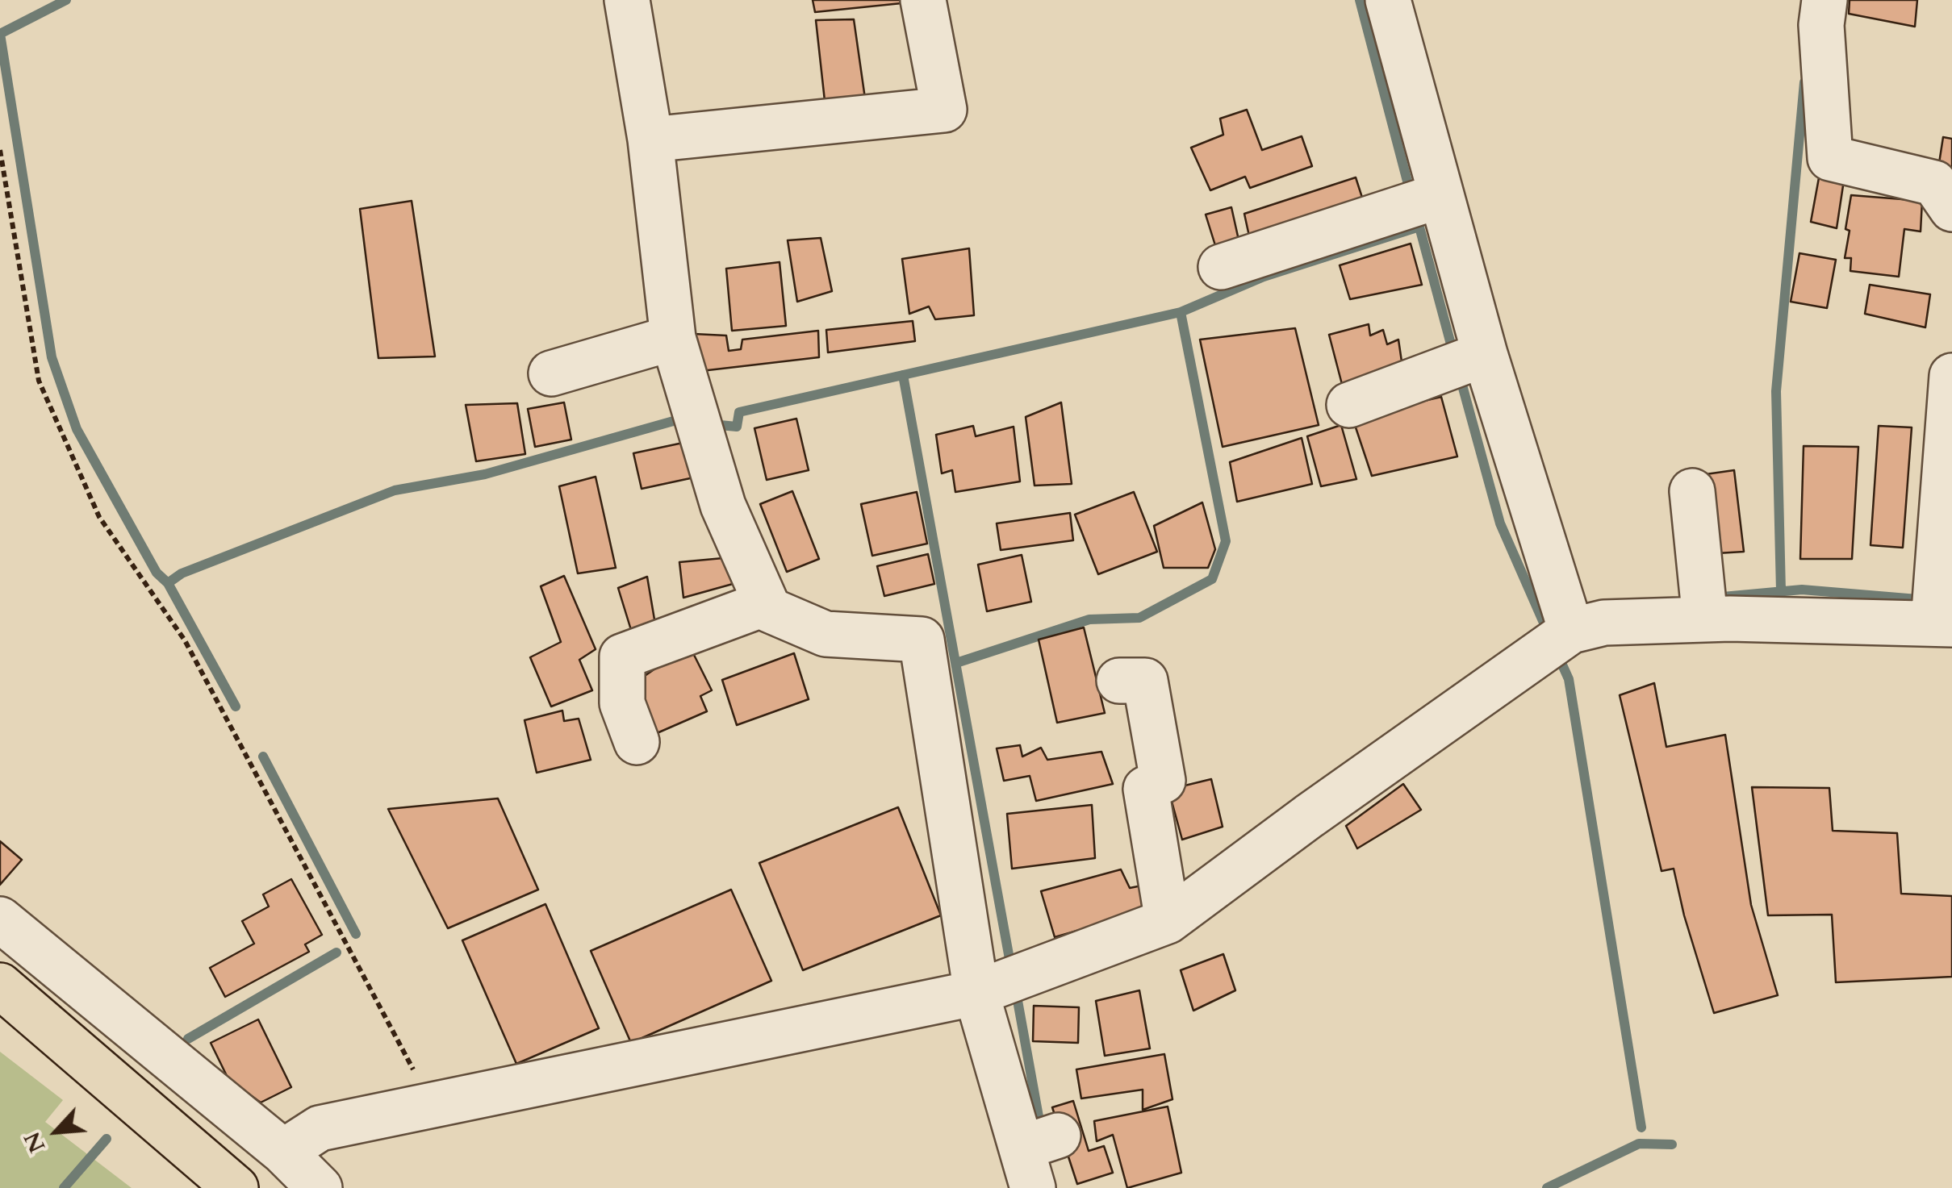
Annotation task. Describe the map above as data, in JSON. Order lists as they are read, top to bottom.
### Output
{
  "north": "bottom left"
}
